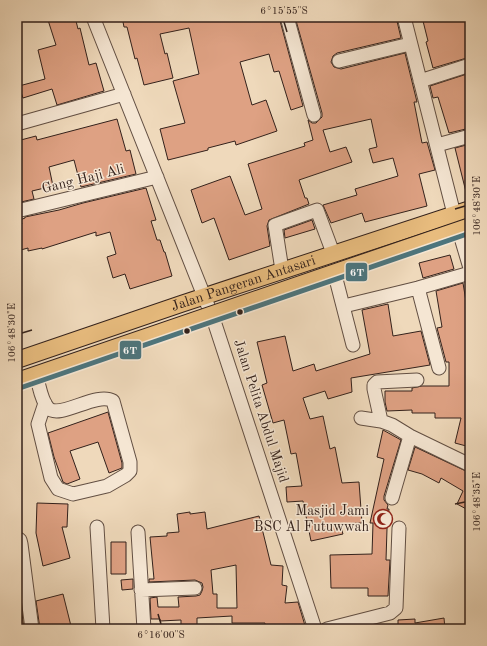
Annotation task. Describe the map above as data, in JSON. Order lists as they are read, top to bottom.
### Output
{
  "streets": {
    "main road": ["Jalan Pangeran Antasari"],
    "street": ["Gang Haji Ali", "Jalan Pelita Abdul Majid"]
  },
  "crossings": [
    ["Gang Haji Ali", "Jalan Pelita Abdul Majid"],
    ["Jalan Pangeran Antasari", "Jalan Pelita Abdul Majid"]
  ],
  "places": {
    "mosque": ["Masjid Jami BSC Al Futuwwah"]
  },
  "lines": ["transit line 6T"],
  "coordinates": [
    "6°15'55\"S",
    "106°48'30\"E",
    "106°48'35\"E",
    "6°16'00\"S"
  ]
}
